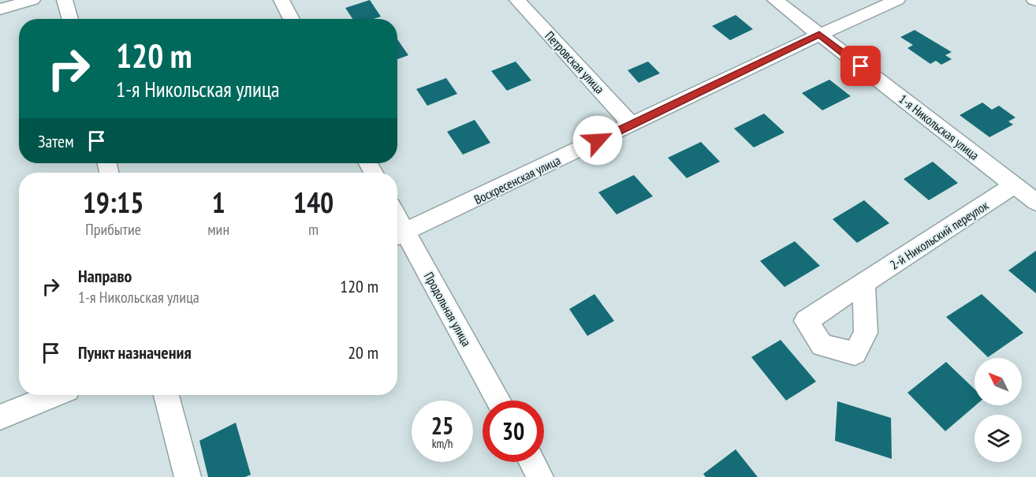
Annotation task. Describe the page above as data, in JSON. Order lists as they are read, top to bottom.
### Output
{
  "streets": {
    "street": [
      "Петровская улица",
      "1-я Никольская улица",
      "Воскресенская улица",
      "2-й Никольский переулок",
      "Продольная улица"
    ]
  },
  "crossings": [
    ["Петровская улица", "Воскресенская улица"],
    ["1-я Никольская улица", "Воскресенская улица"],
    ["1-я Никольская улица", "2-й Никольский переулок"],
    ["Воскресенская улица", "Продольная улица"]
  ],
  "north": "top left",
  "page": {
    "turn": ["120 m", "1-я Никольская улица"],
    "then": "Затем",
    "eta": [
      "19:15",
      "Прибытие",
      "1",
      "мин",
      "140",
      "m"
    ],
    "list": [
      {
        "name": "Направо",
        "note": "1-я Никольская улица",
        "value": "120 m"
      },
      {
        "name": "Пункт назначения",
        "value": "20 m"
      }
    ],
    "speed": "25 km/h",
    "limit": "30"
  }
}
